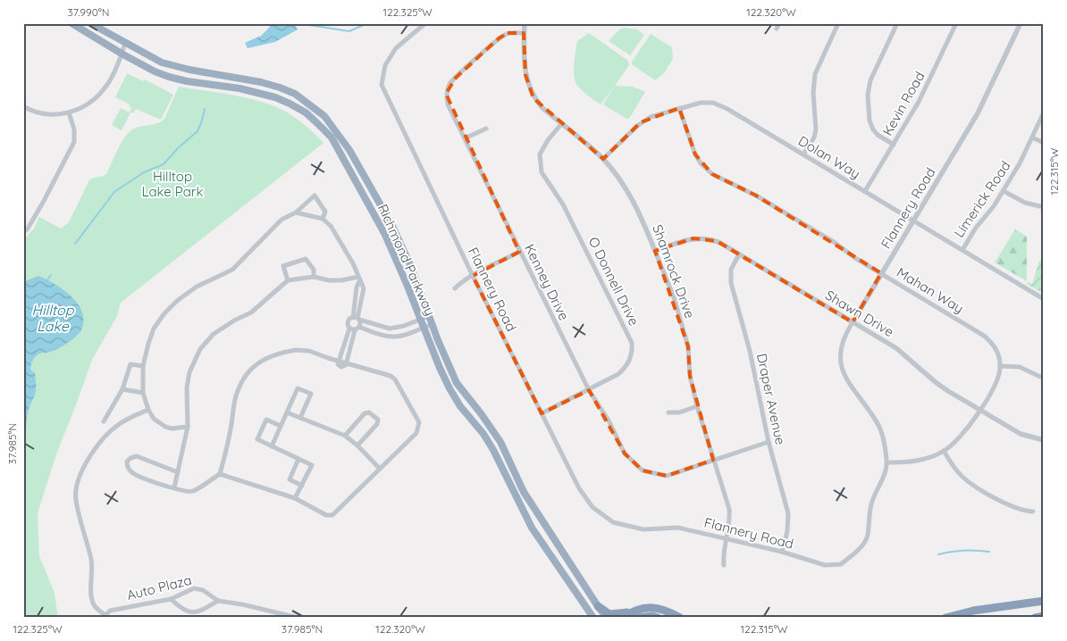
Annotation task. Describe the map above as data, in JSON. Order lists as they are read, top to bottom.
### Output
{
  "streets": {
    "highway": ["Richmond Parkway"],
    "street": [
      "Kevin Road",
      "Dolan Way",
      "Limerick Road",
      "Flannery Road",
      "Shamrock Drive",
      "O Donnell Drive",
      "Kenney Drive",
      "Mahan Way",
      "Shawn Drive",
      "Draper Avenue",
      "Auto Plaza"
    ]
  },
  "crossings": [
    ["Kevin Road", "Dolan Way"],
    ["Dolan Way", "Limerick Road"],
    ["Dolan Way", "Flannery Road"],
    ["Dolan Way", "Shamrock Drive"],
    ["Dolan Way", "Mahan Way"],
    ["Flannery Road", "Shamrock Drive"],
    ["Flannery Road", "O Donnell Drive"],
    ["Flannery Road", "Mahan Way"],
    ["Flannery Road", "Shawn Drive"],
    ["Flannery Road", "Draper Avenue"],
    ["Shamrock Drive", "O Donnell Drive"],
    ["Shamrock Drive", "Kenney Drive"],
    ["Shamrock Drive", "Shawn Drive"],
    ["O Donnell Drive", "Kenney Drive"],
    ["Kenney Drive", "Draper Avenue"],
    ["Shawn Drive", "Draper Avenue"]
  ],
  "water": ["Hilltop Lake"],
  "parks": ["Hilltop Lake Park"],
  "coordinates": [
    "37.990°N",
    "122.325°W",
    "122.320°W",
    "122.315°W",
    "37.985°N"
  ]
}
